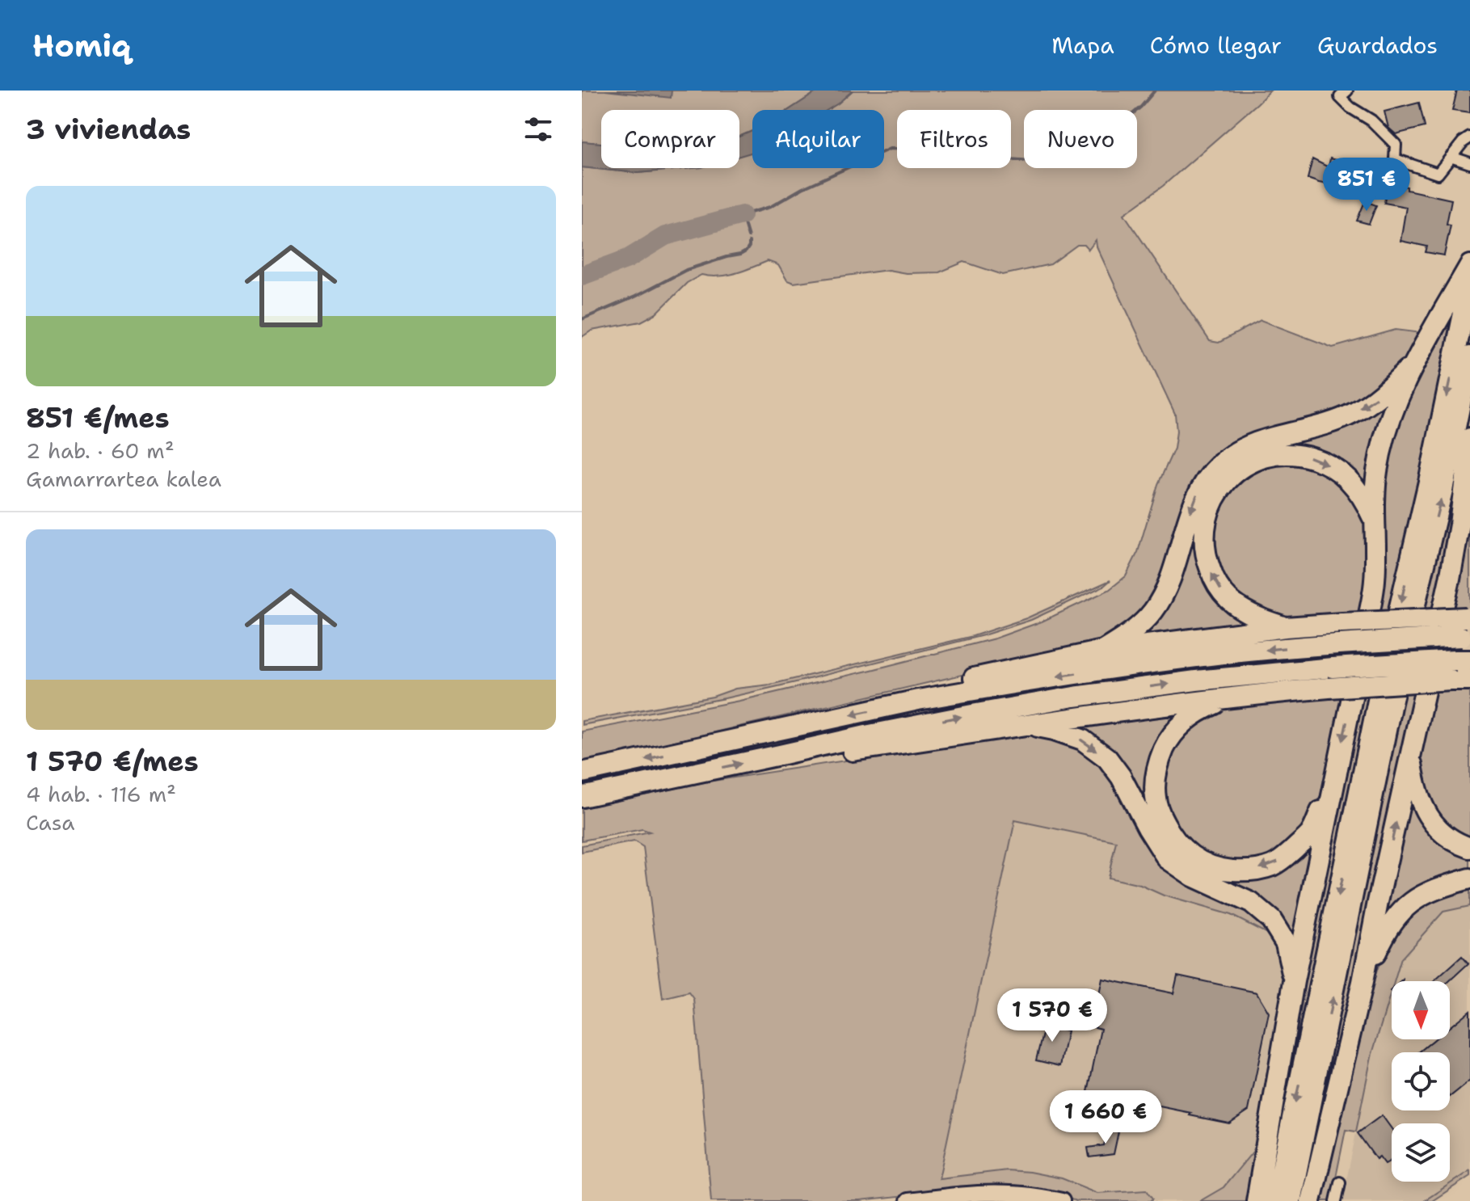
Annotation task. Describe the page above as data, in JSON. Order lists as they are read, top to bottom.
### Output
{
  "north": "bottom",
  "page": {
    "header": "Homiq",
    "nav": ["Mapa", "Cómo llegar", "Guardados"],
    "heading": "3 viviendas",
    "chip": [
      "Comprar",
      "Alquilar",
      "Filtros",
      "Nuevo"
    ],
    "price": ["851 €", "1 570 €", "1 660 €"],
    "list": [
      {
        "name": "851 €/mes",
        "note": "2 hab. · 60 m² · Gamarrartea kalea"
      },
      {
        "name": "1 570 €/mes",
        "note": "4 hab. · 116 m² · Casa"
      }
    ]
  }
}
